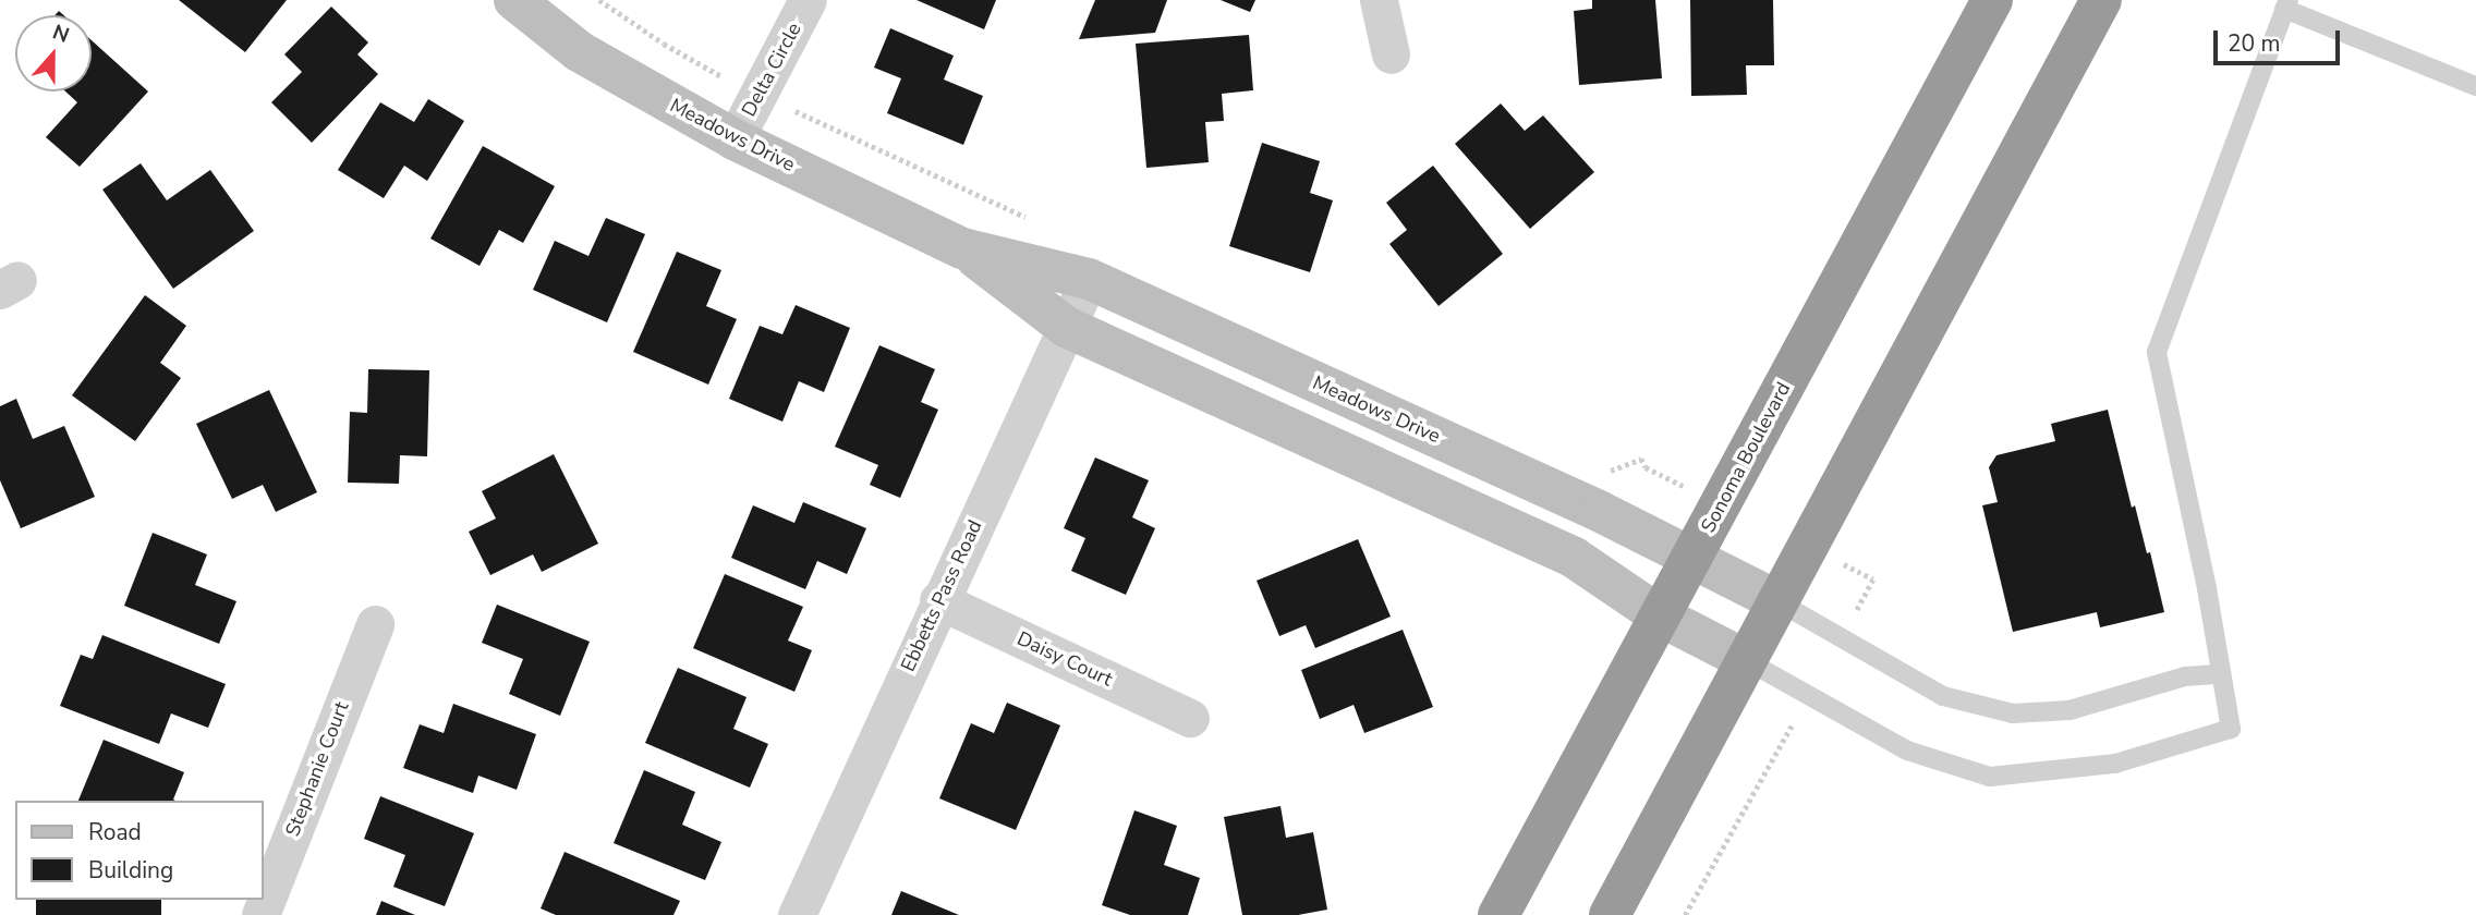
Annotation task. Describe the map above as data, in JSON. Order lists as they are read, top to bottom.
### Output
{
  "streets": {
    "highway": ["Sonoma Boulevard"],
    "street": [
      "Delta Circle",
      "Meadows Drive",
      "Ebbetts Pass Road",
      "Daisy Court",
      "Stephanie Court"
    ]
  },
  "crossings": [
    ["Delta Circle", "Meadows Drive"],
    ["Meadows Drive", "Sonoma Boulevard"],
    ["Meadows Drive", "Ebbetts Pass Road"],
    ["Ebbetts Pass Road", "Daisy Court"]
  ],
  "legend": ["Road", "Building"],
  "scale_bar": "20 m",
  "north": "top"
}
